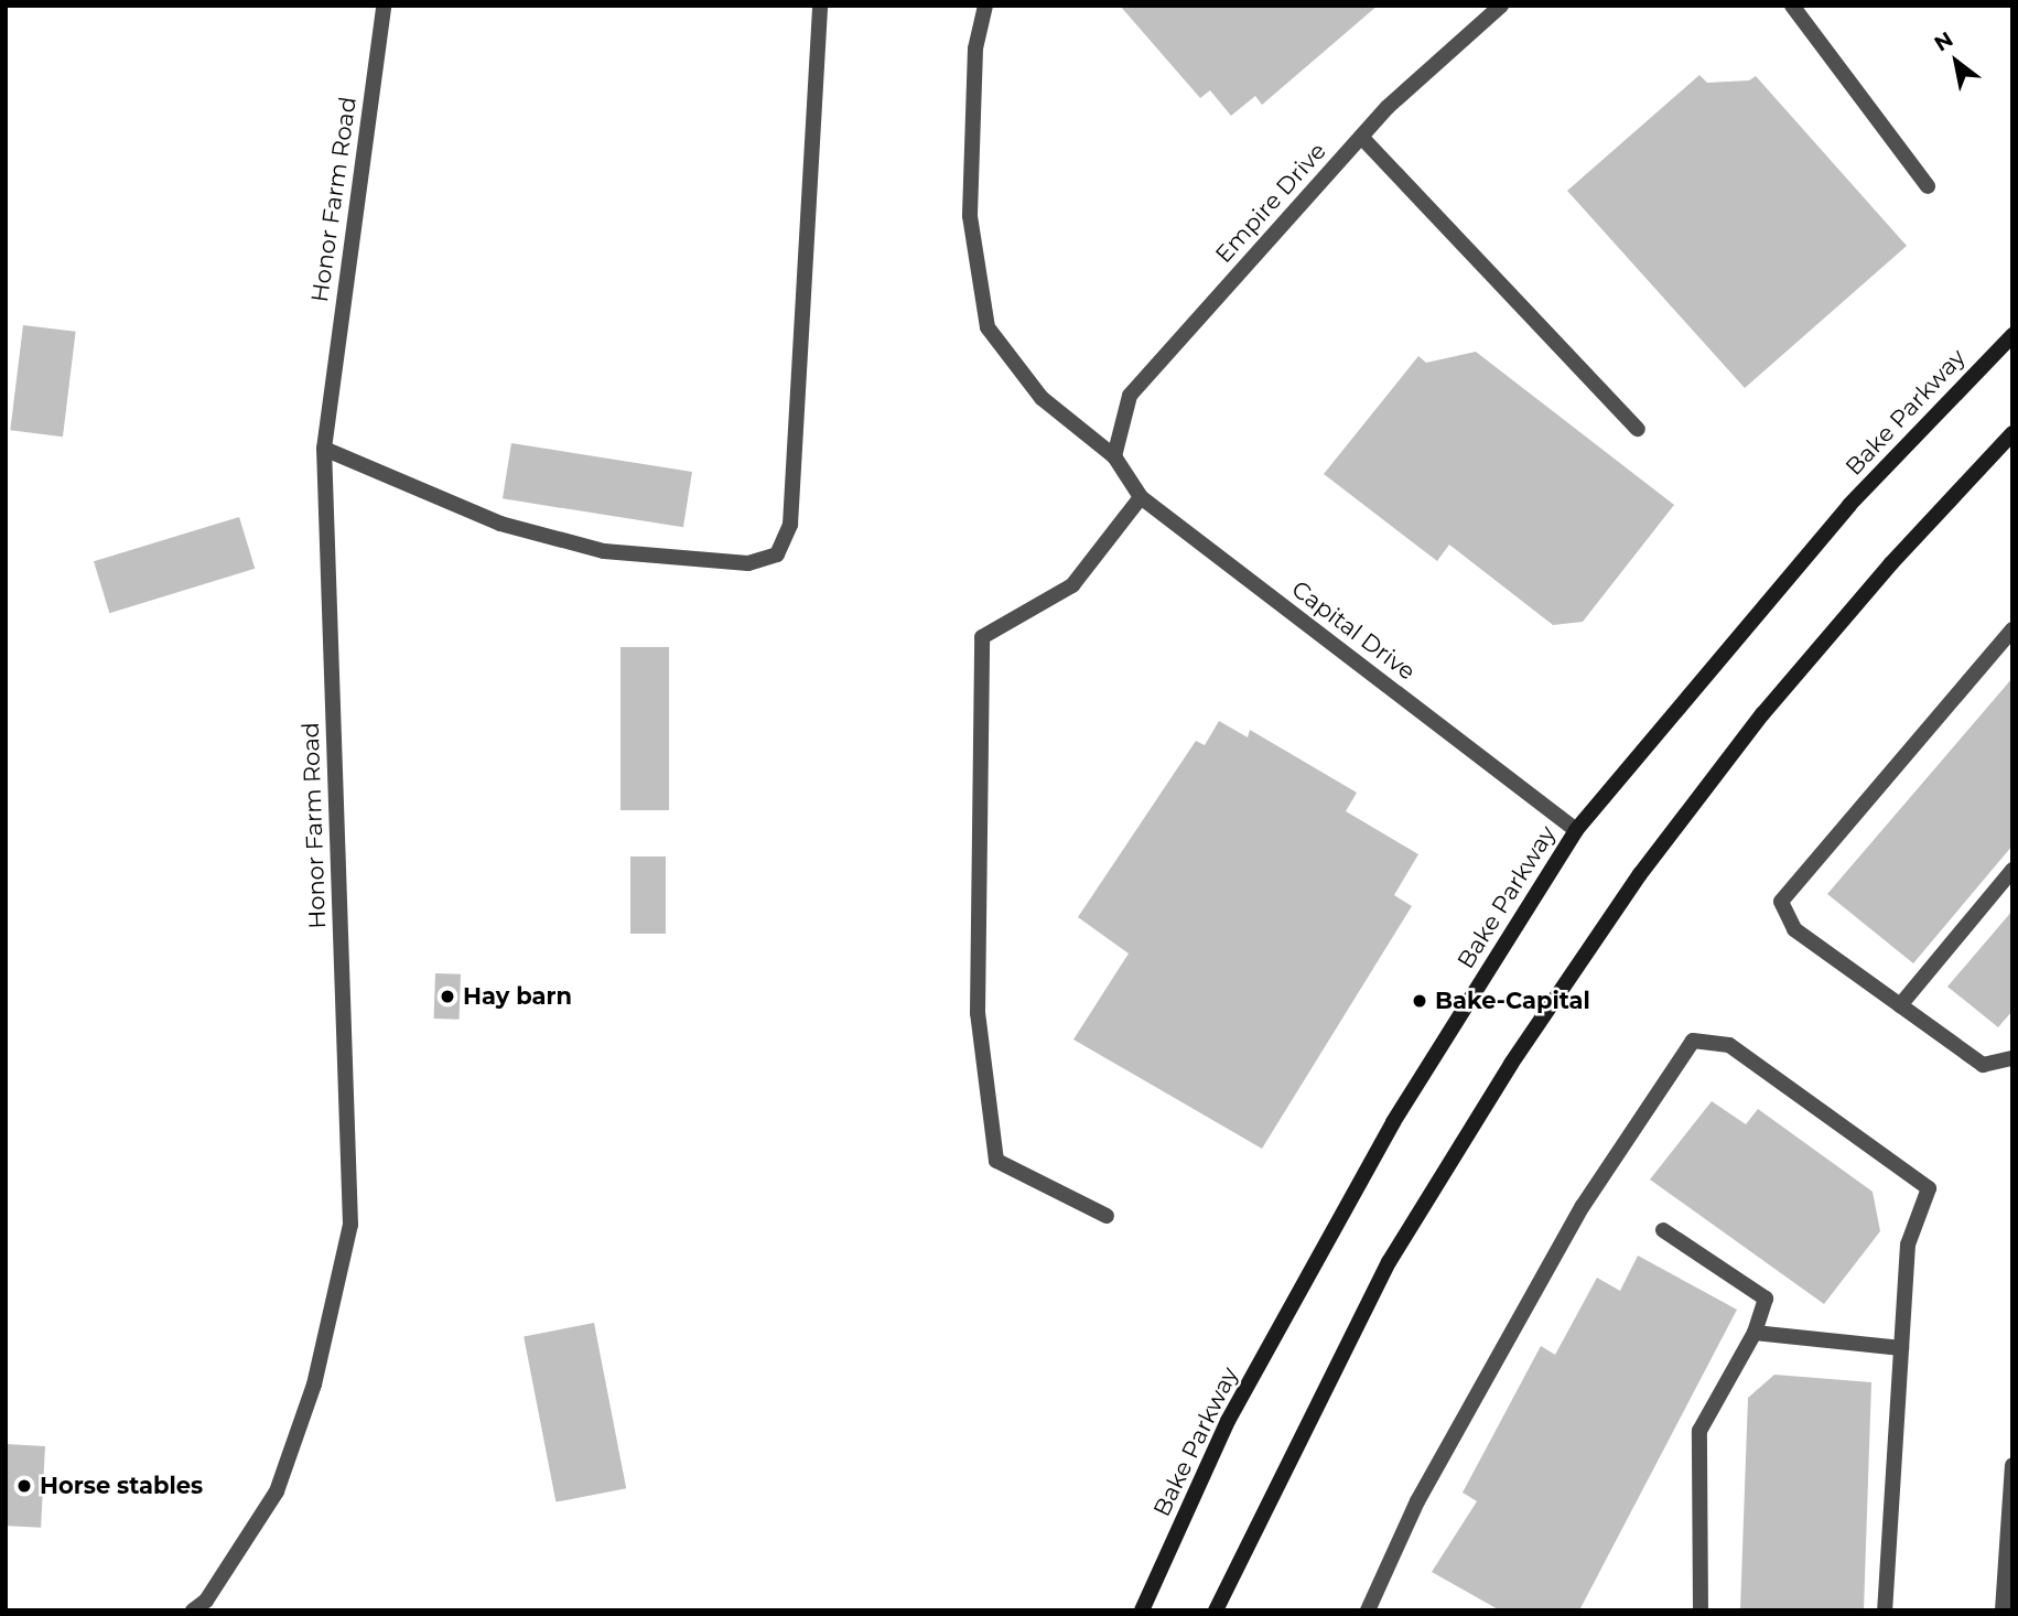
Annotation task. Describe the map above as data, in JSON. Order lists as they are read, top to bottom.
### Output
{
  "streets": {
    "main road": ["Bake Parkway"],
    "street": ["Honor Farm Road", "Empire Drive", "Capital Drive"]
  },
  "crossings": [
    ["Empire Drive", "Capital Drive"],
    ["Bake Parkway", "Capital Drive"]
  ],
  "places": ["Hay barn", "Bake-Capital", "Horse stables"],
  "north": "top left"
}
